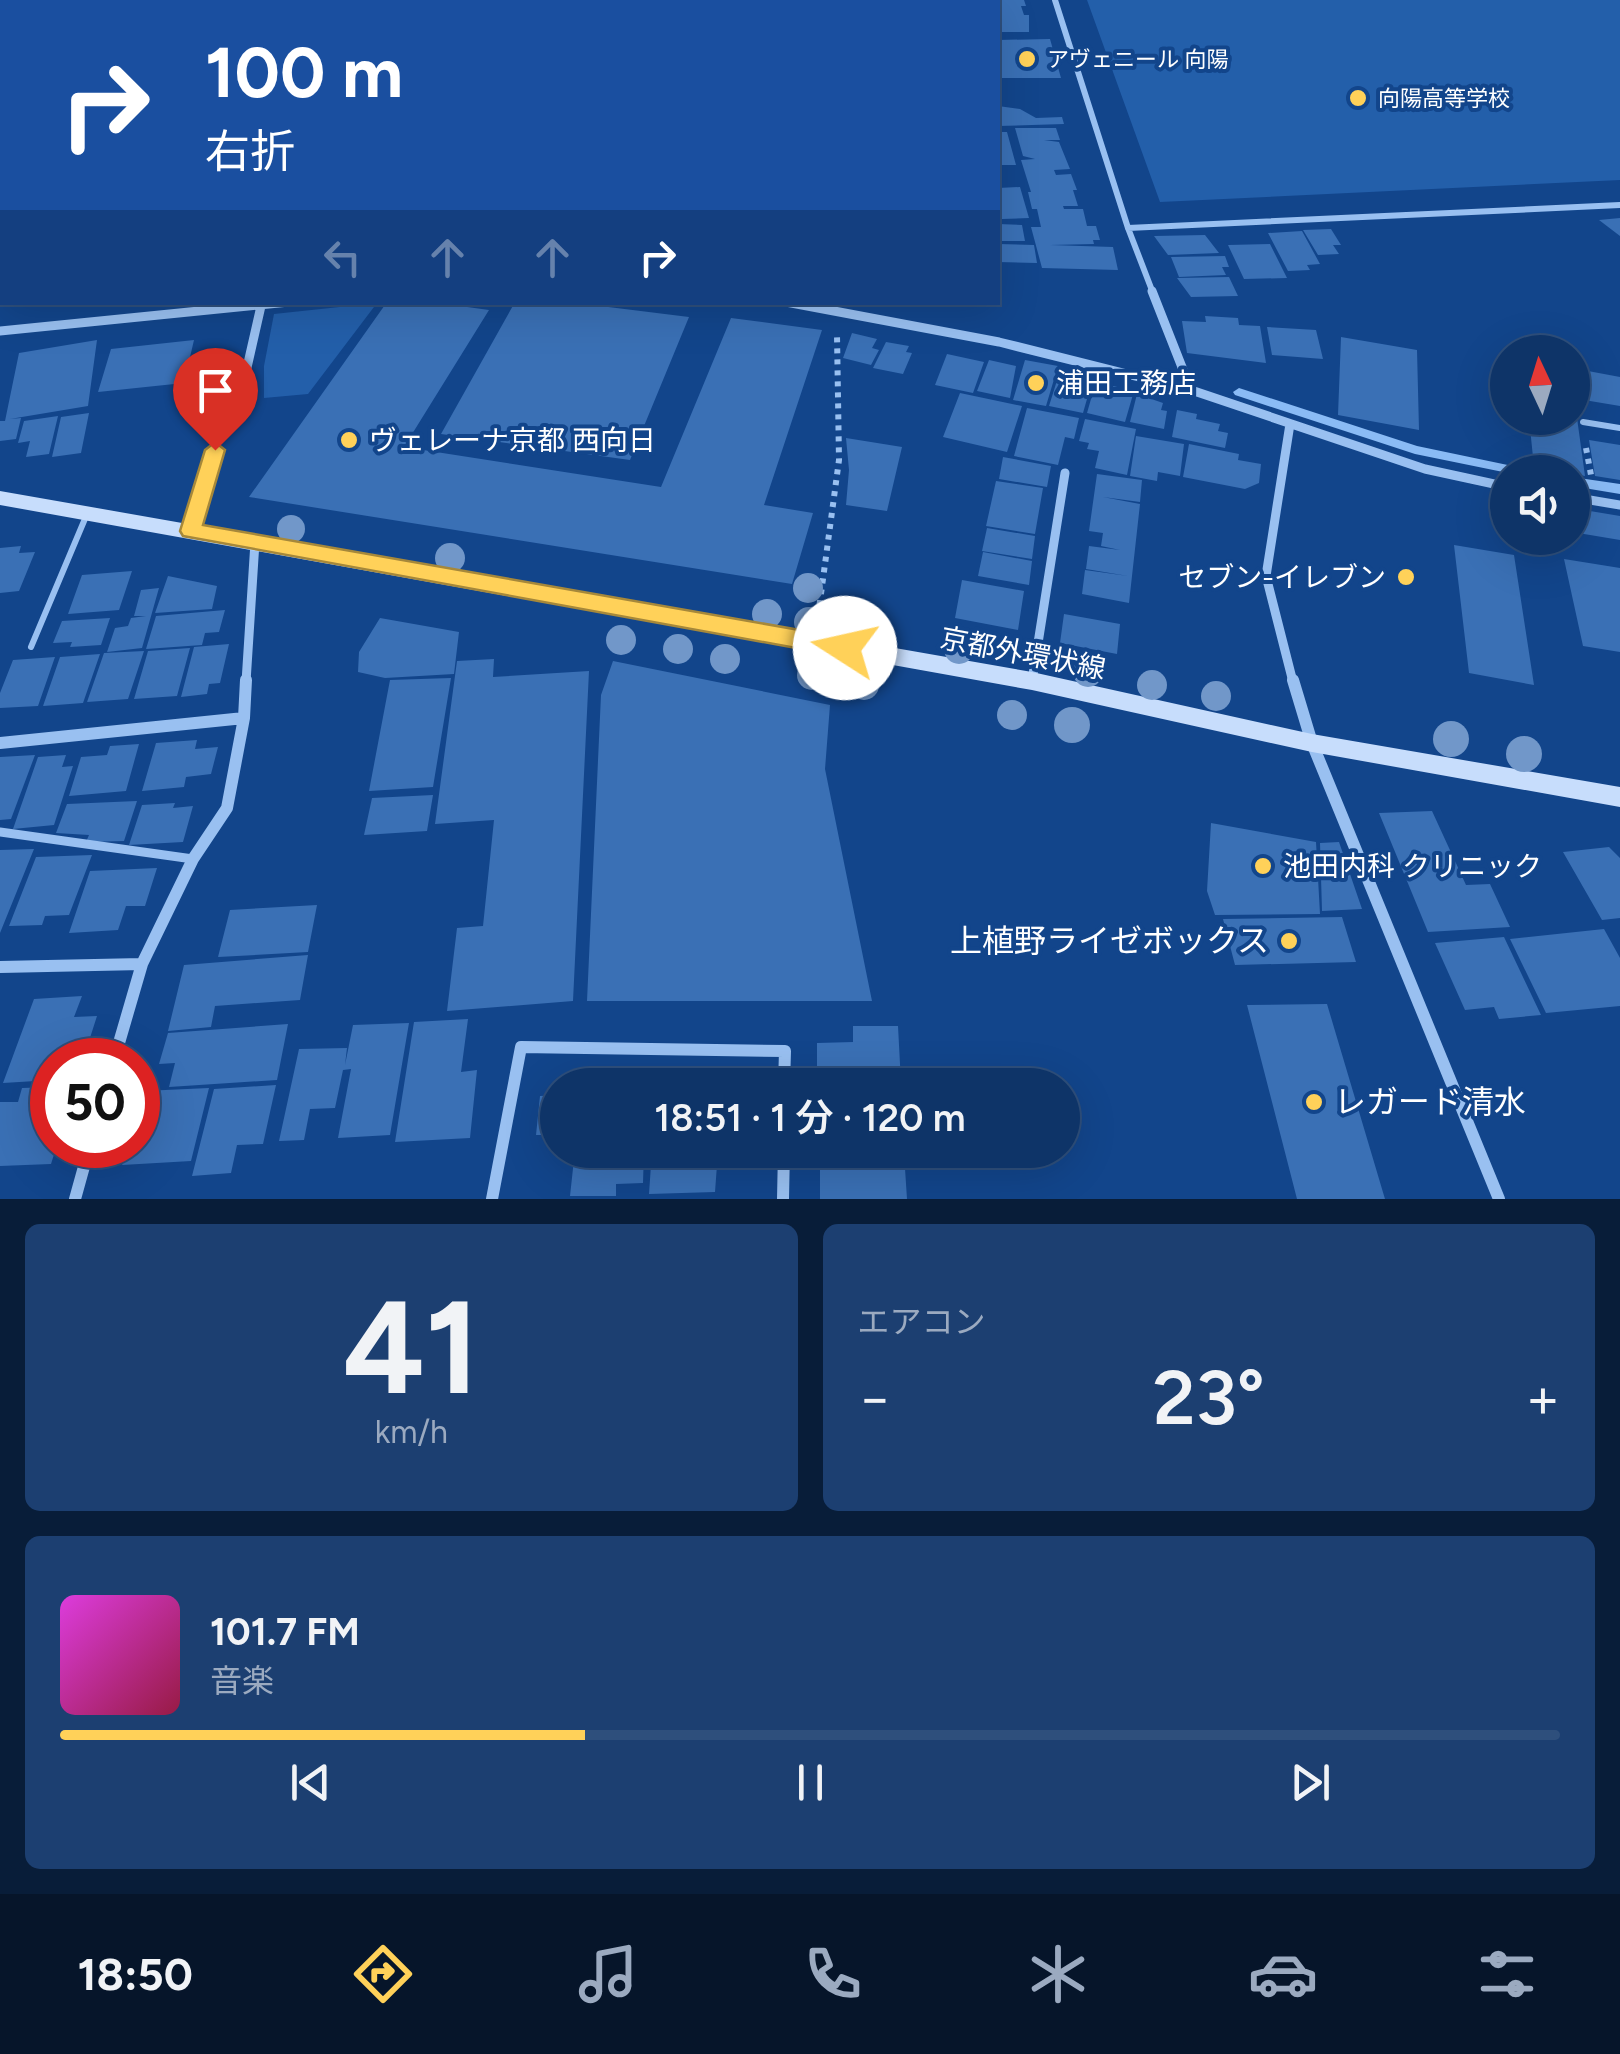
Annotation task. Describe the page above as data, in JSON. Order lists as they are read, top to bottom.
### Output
{
  "streets": {
    "main road": ["京都外環状線"]
  },
  "places": [
    "アヴェニール 向陽",
    "向陽高等学校",
    "浦田工務店",
    "ヴェレーナ京都 西向日",
    "セブン-イレブン",
    "池田内科 クリニック",
    "上植野ライゼボックス",
    "レガード清水"
  ],
  "north": "top",
  "page": {
    "turn": ["100 m", "右折"],
    "limit": "50",
    "trip": "18:51 · 1 分 · 120 m",
    "tile": [
      ["41", "km/h"],
      "エアコン"
    ],
    "heat": ["−", "23°", "+"],
    "song": ["101.7 FM", "音楽"],
    "tabs": "18:50"
  }
}
